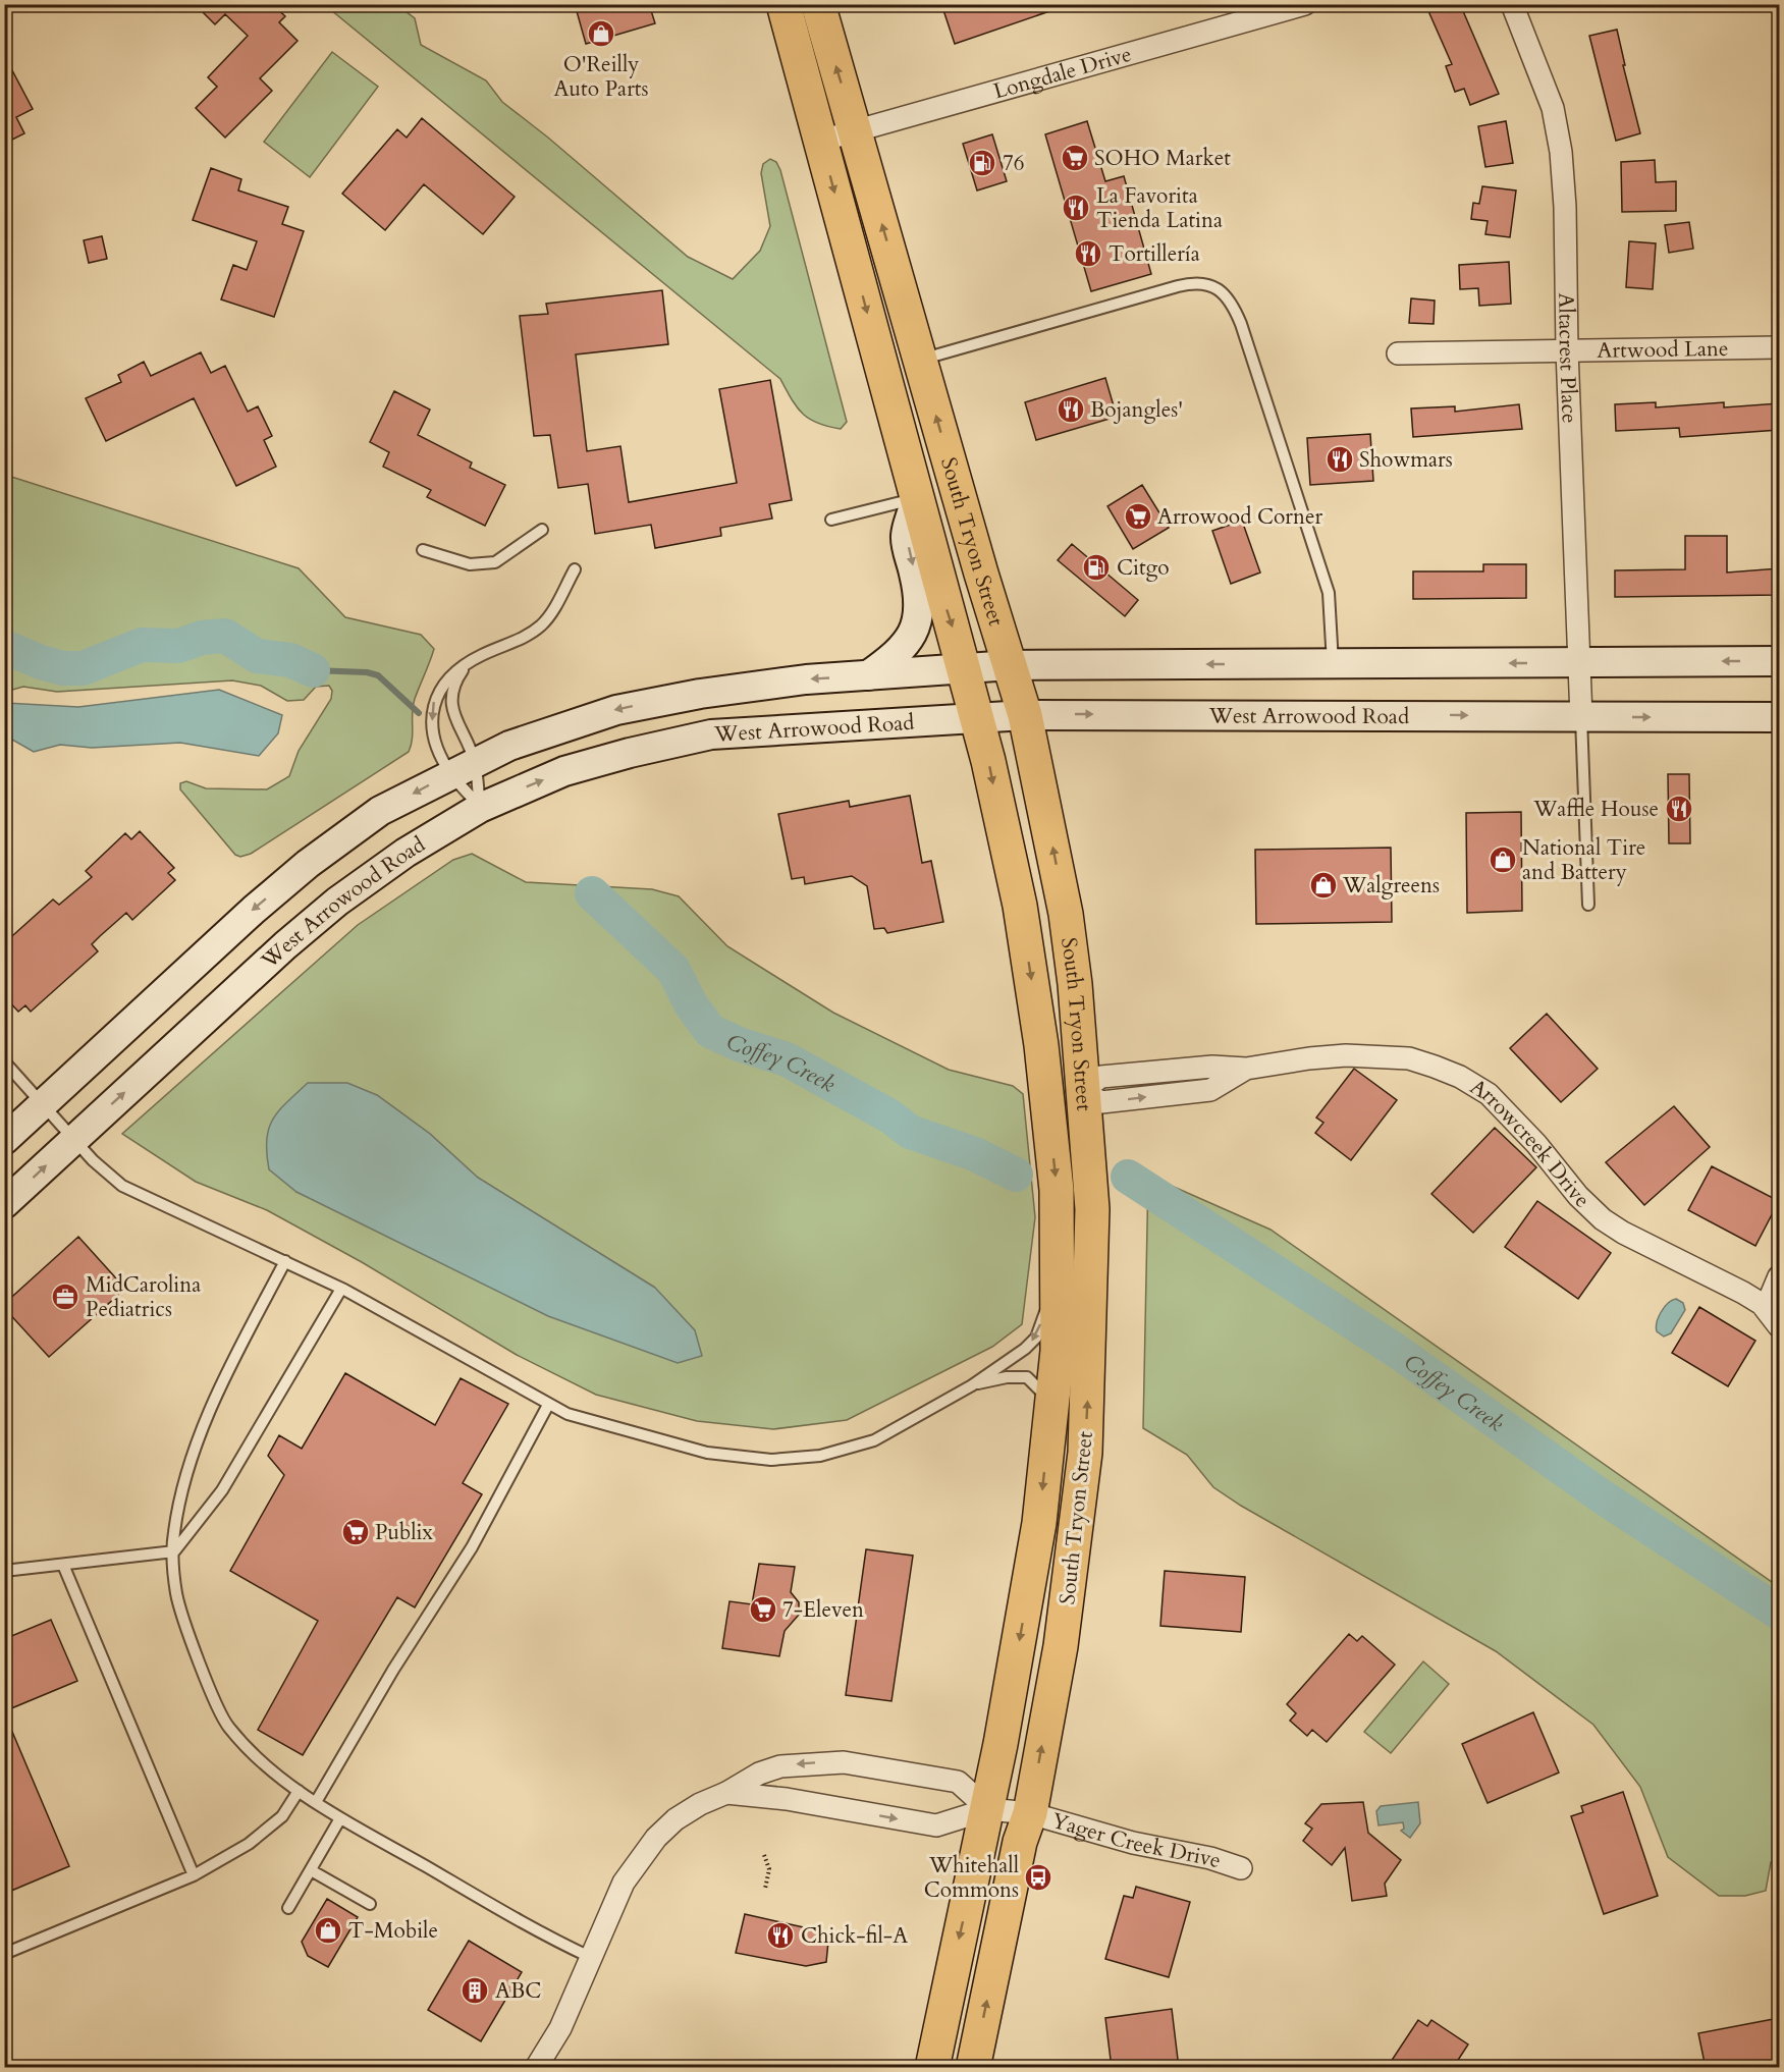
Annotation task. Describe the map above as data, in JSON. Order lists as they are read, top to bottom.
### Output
{
  "streets": {
    "main road": ["South Tryon Street", "West Arrowood Road"],
    "street": [
      "Longdale Drive",
      "Artwood Lane",
      "Altacrest Place",
      "Arrowcreek Drive",
      "Yager Creek Drive"
    ]
  },
  "crossings": [
    ["Longdale Drive", "South Tryon Street"],
    ["Artwood Lane", "Altacrest Place"],
    ["Altacrest Place", "West Arrowood Road"],
    ["South Tryon Street", "West Arrowood Road"],
    ["South Tryon Street", "Arrowcreek Drive"],
    ["South Tryon Street", "Yager Creek Drive"]
  ],
  "water": ["Coffey Creek"],
  "places": {
    "shop": [
      "O'Reilly Auto Parts",
      "National Tire and Battery",
      "Walgreens",
      "T-Mobile"
    ],
    "supermarket": [
      "SOHO Market",
      "Arrowood Corner",
      "Publix",
      "7-Eleven"
    ],
    "fuel station": ["76", "Citgo"],
    "restaurant": [
      "La Favorita Tienda Latina",
      "Tortillería",
      "Bojangles'",
      "Showmars",
      "Waffle House",
      "Chick-fil-A"
    ],
    "office": ["MidCarolina Pediatrics"],
    "bus stop": ["Whitehall Commons"],
    "building": ["ABC"]
  }
}
